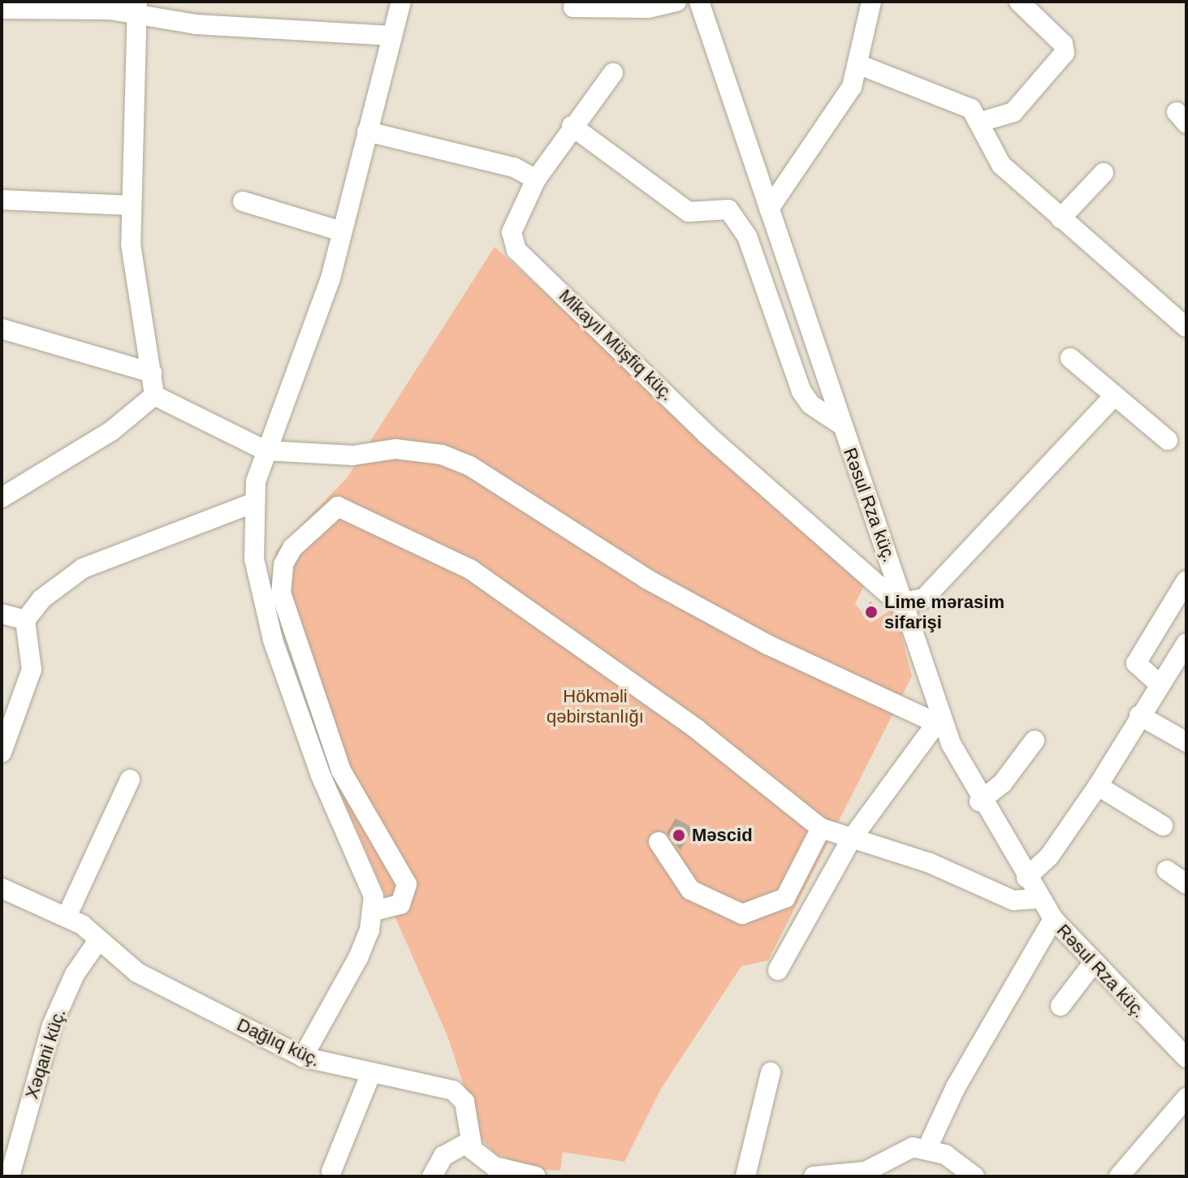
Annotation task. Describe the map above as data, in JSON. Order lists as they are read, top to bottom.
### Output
{
  "streets": {
    "street": [
      "Mikayıl Müşfiq küç.",
      "Rəsul Rza küç.",
      "Dağlıq küç.",
      "Xəqani küç."
    ]
  },
  "crossings": [
    ["Mikayıl Müşfiq küç.", "Rəsul Rza küç."],
    ["Dağlıq küç.", "Xəqani küç."]
  ],
  "parks": ["Hökməli qəbirstanlığı"],
  "places": ["Lime mərasim sifarişi", "Məscid"]
}
